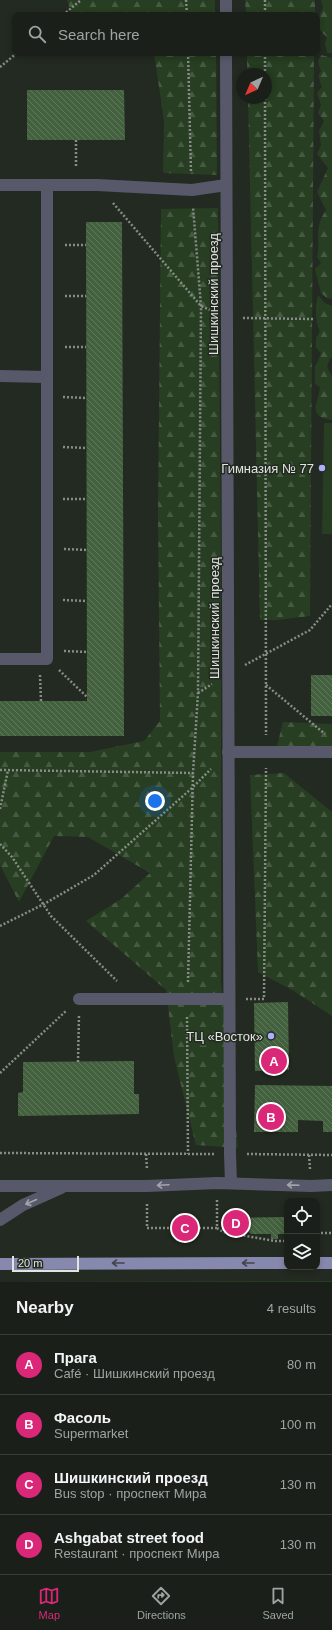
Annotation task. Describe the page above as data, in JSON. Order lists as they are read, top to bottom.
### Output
{
  "streets": {
    "street": ["Шишкинский проезд"]
  },
  "places": ["Гимназия № 77", "ТЦ «Восток»"],
  "scale_bar": "20 m",
  "north": "bottom left",
  "page": {
    "search": "Search here",
    "pins": [
      "A",
      "B",
      "D",
      "C"
    ],
    "scale": "20 m",
    "heading": ["Nearby", "4 results"],
    "list": [
      {
        "mark": "A",
        "name": "Прага",
        "note": "Café · Шишкинский проезд",
        "value": "80 m"
      },
      {
        "mark": "B",
        "name": "Фасоль",
        "note": "Supermarket",
        "value": "100 m"
      },
      {
        "mark": "C",
        "name": "Шишкинский проезд",
        "note": "Bus stop · проспект Мира",
        "value": "130 m"
      },
      {
        "mark": "D",
        "name": "Ashgabat street food",
        "note": "Restaurant · проспект Мира",
        "value": "130 m"
      }
    ],
    "nav": ["Map", "Directions", "Saved"]
  }
}
